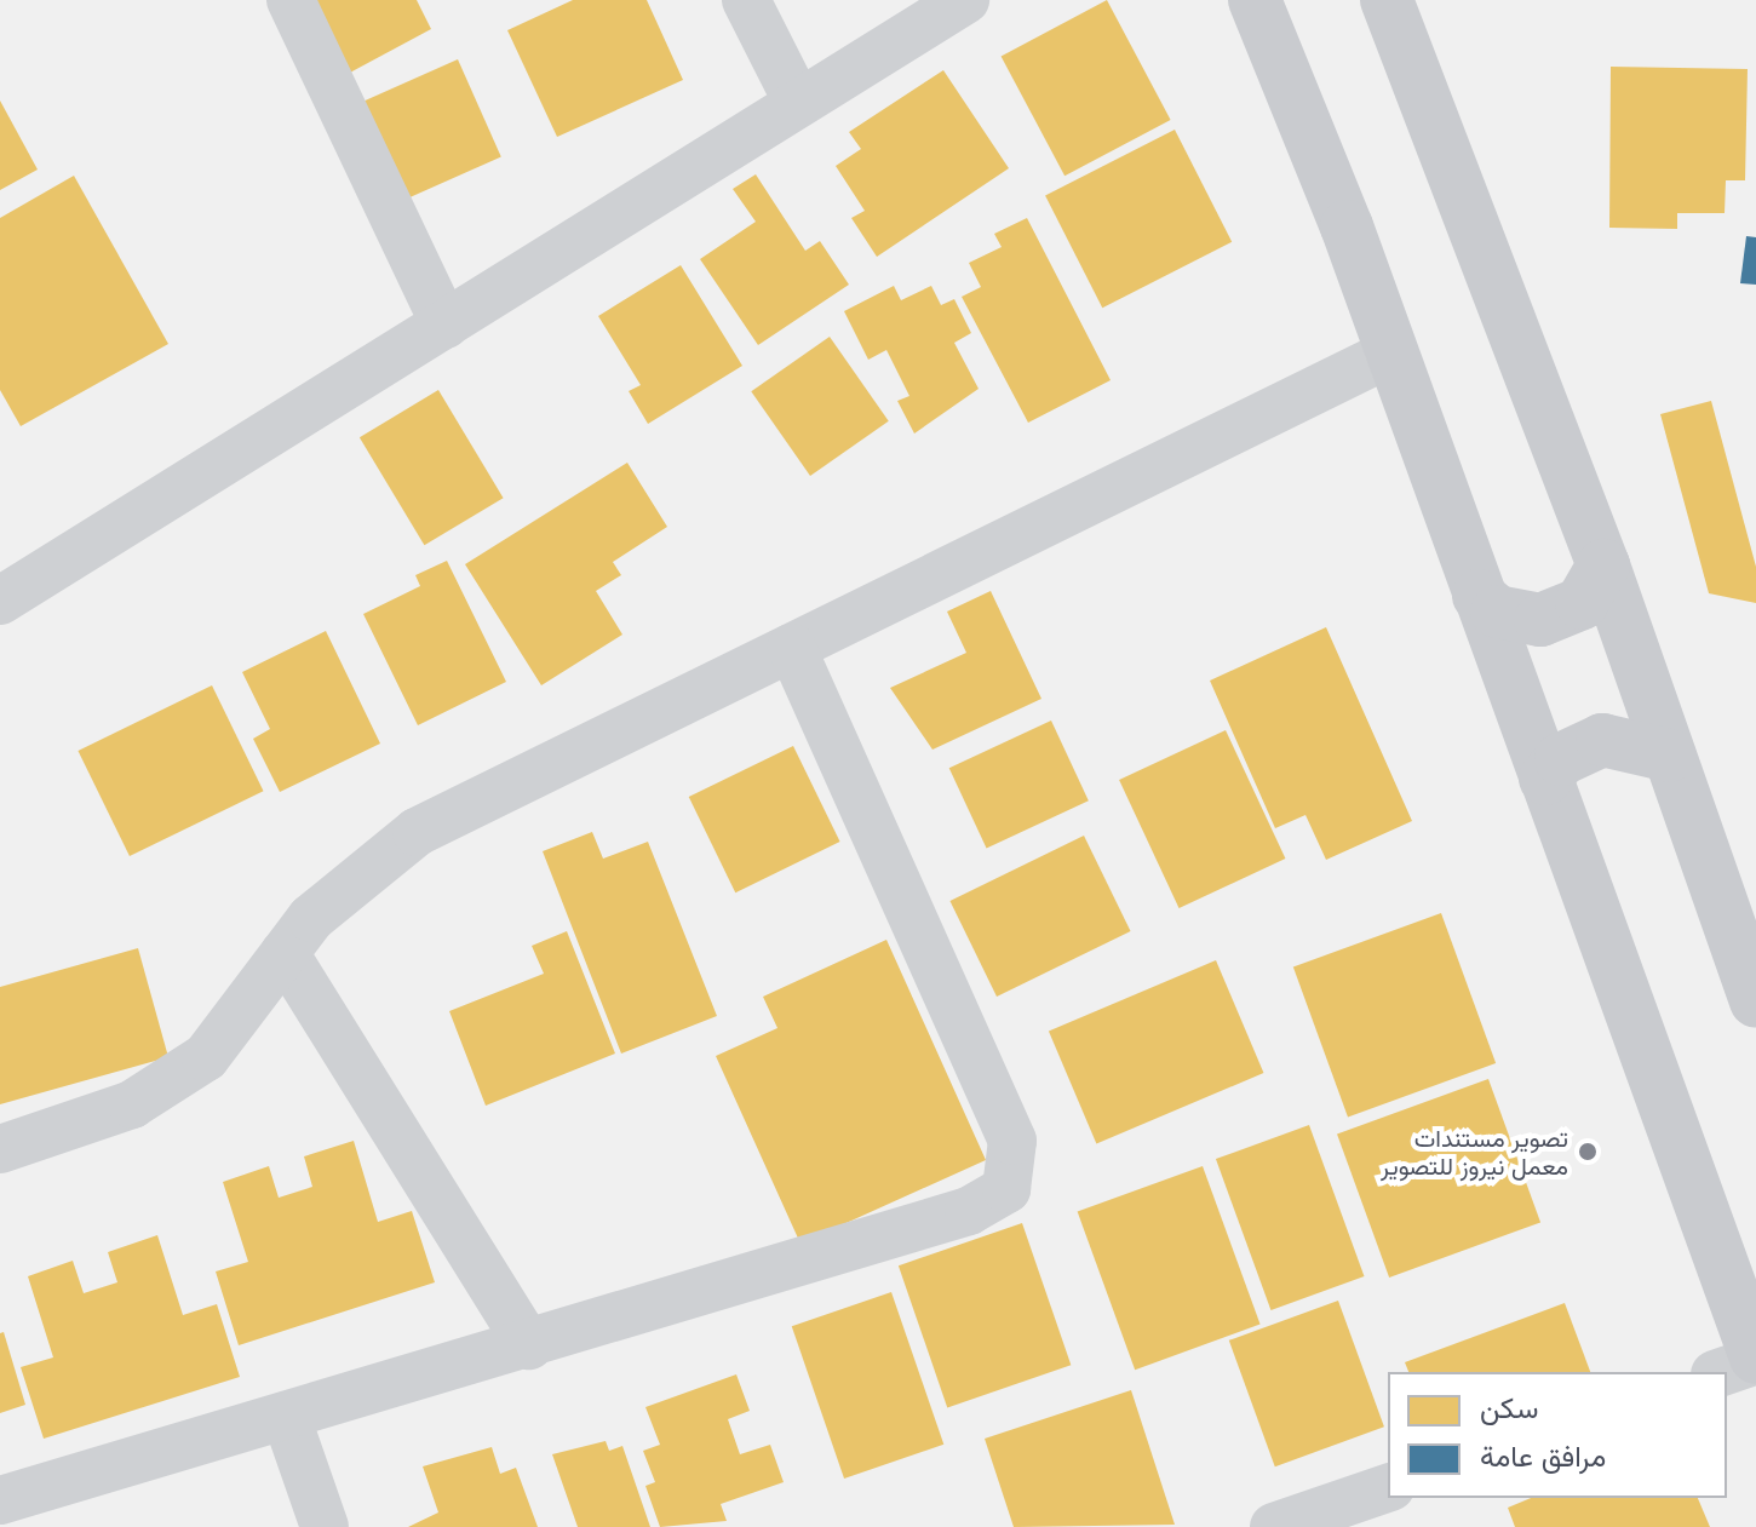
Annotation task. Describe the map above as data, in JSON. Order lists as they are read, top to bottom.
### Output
{
  "places": ["تصوير مستندات معمل نيروز للتصوير"],
  "legend": ["سكن", "مرافق عامة"]
}
